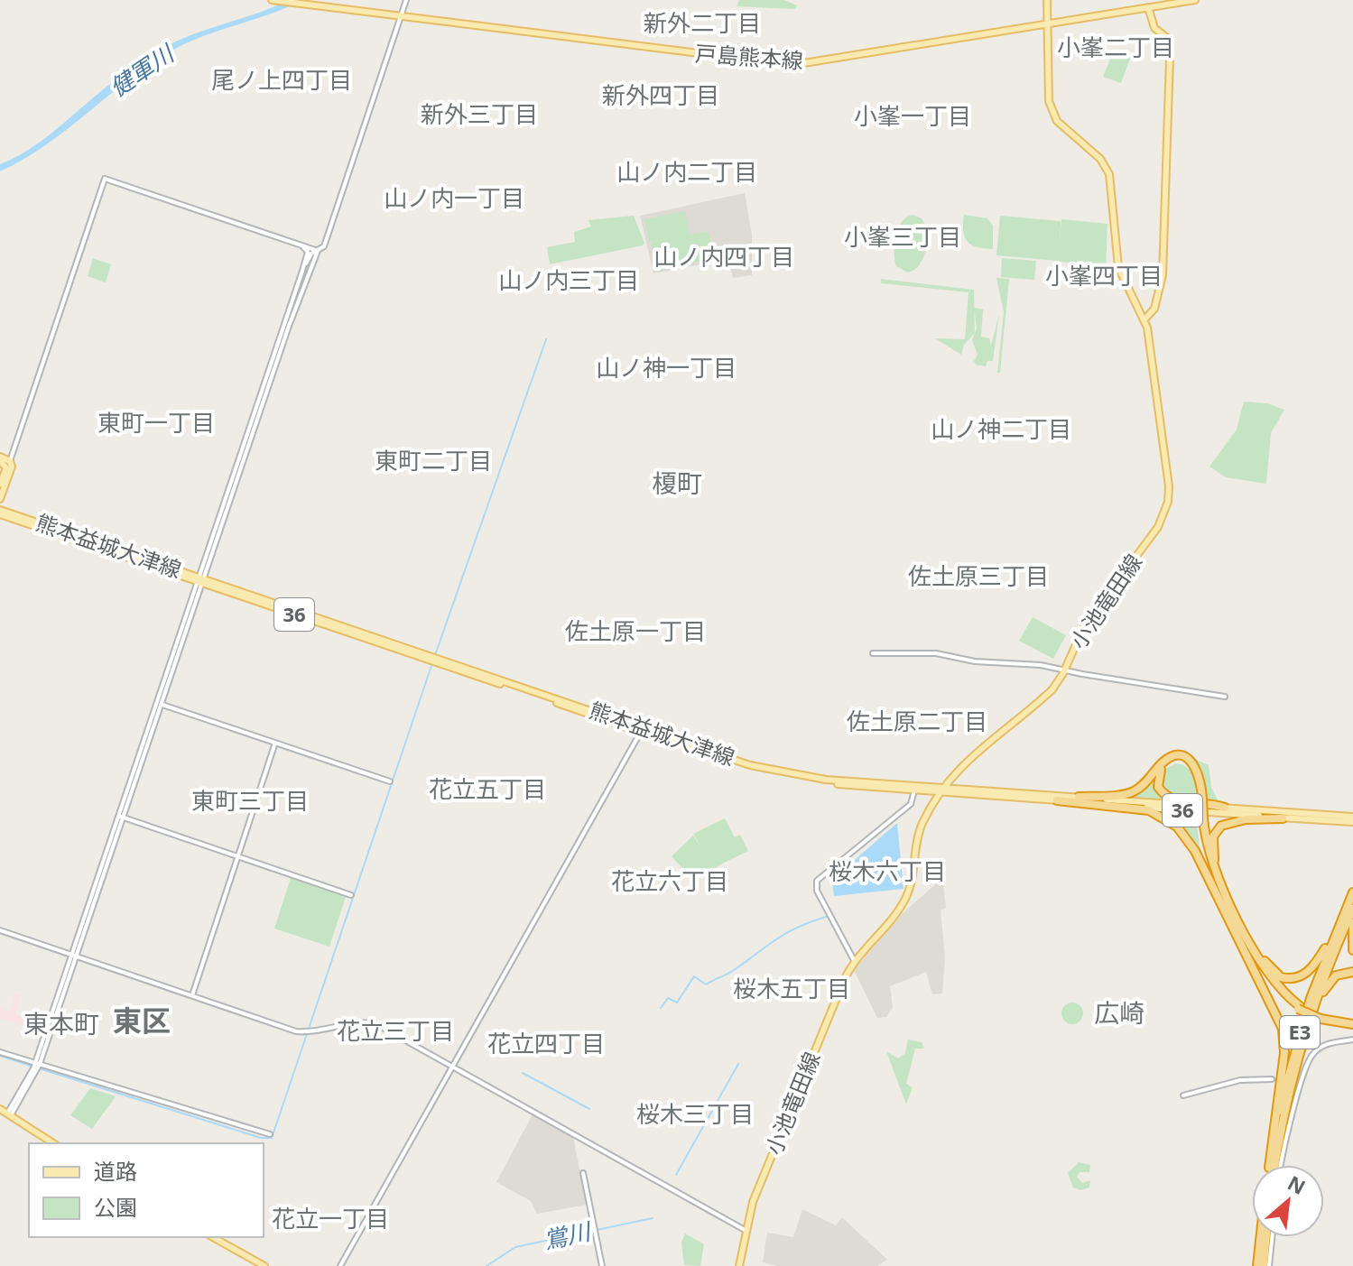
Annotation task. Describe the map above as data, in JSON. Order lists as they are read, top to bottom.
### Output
{
  "streets": {
    "highway": ["E3"],
    "main road": [
      "戸島熊本線",
      "熊本益城大津線",
      "小池竜田線",
      "36"
    ]
  },
  "crossings": [
    ["戸島熊本線", "小池竜田線"],
    ["熊本益城大津線", "小池竜田線"]
  ],
  "districts": [
    "新外二丁目",
    "小峯二丁目",
    "尾ノ上四丁目",
    "新外四丁目",
    "新外三丁目",
    "小峯一丁目",
    "山ノ内二丁目",
    "山ノ内一丁目",
    "小峯三丁目",
    "山ノ内四丁目",
    "小峯四丁目",
    "山ノ内三丁目",
    "山ノ神一丁目",
    "東町一丁目",
    "山ノ神二丁目",
    "東町二丁目",
    "榎町",
    "佐土原三丁目",
    "佐土原一丁目",
    "佐土原二丁目",
    "花立五丁目",
    "東町三丁目",
    "桜木六丁目",
    "花立六丁目",
    "桜木五丁目",
    "広崎",
    "東区",
    "東本町",
    "花立三丁目",
    "花立四丁目",
    "桜木三丁目",
    "花立一丁目"
  ],
  "water": ["健軍川", "鴬川"],
  "legend": ["道路", "公園"],
  "north": "top right"
}
